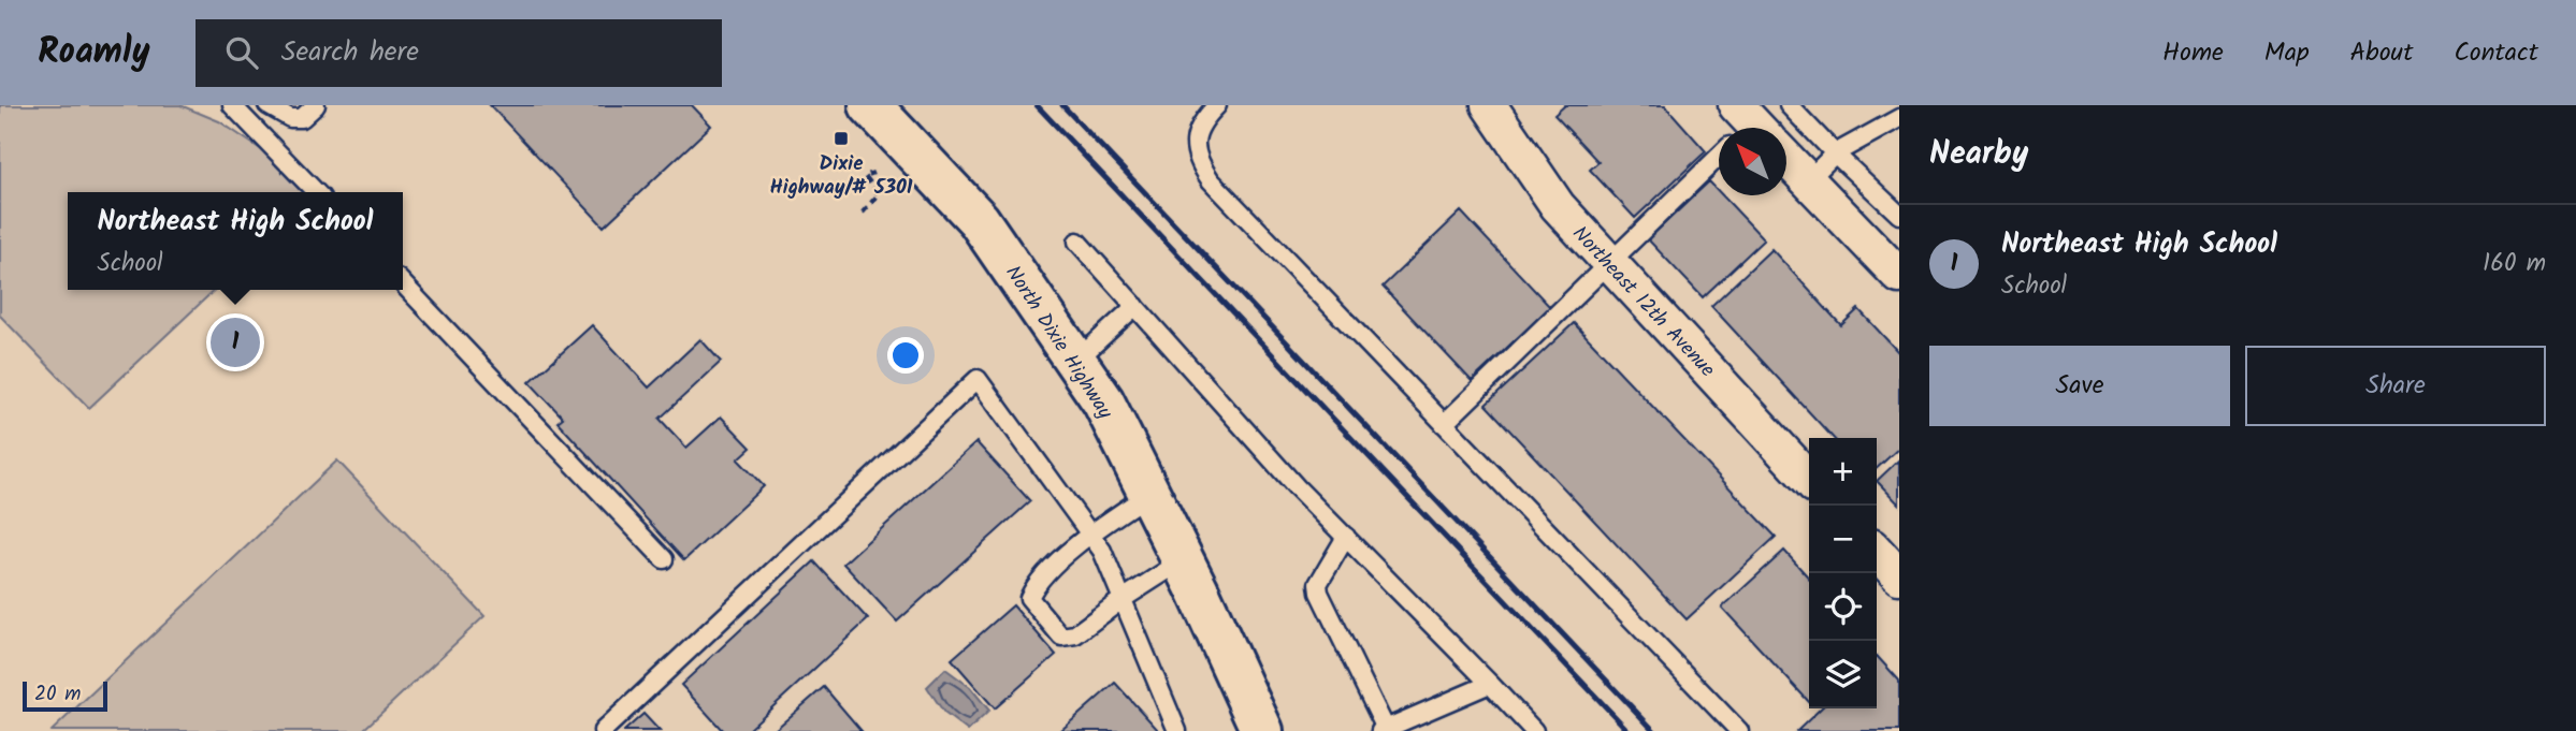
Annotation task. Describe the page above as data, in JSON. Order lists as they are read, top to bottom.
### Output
{
  "streets": {
    "main road": ["North Dixie Highway"],
    "street": ["Northeast 12th Avenue"]
  },
  "places": {
    "transit": ["Dixie Highway/# 5301"]
  },
  "scale_bar": "20 m",
  "north": "top left",
  "page": {
    "header": "Roamly",
    "search": "Search here",
    "nav": [
      "Home",
      "Map",
      "About",
      "Contact"
    ],
    "heading": "Nearby",
    "popup": ["Northeast High School", "School"],
    "list": [
      {
        "mark": "1",
        "name": "Northeast High School",
        "note": "School",
        "value": "160 m"
      }
    ],
    "pins": "1",
    "buttons": ["Save", "Share"],
    "map_buttons": ["+", "−"],
    "scale": "20 m"
  }
}
